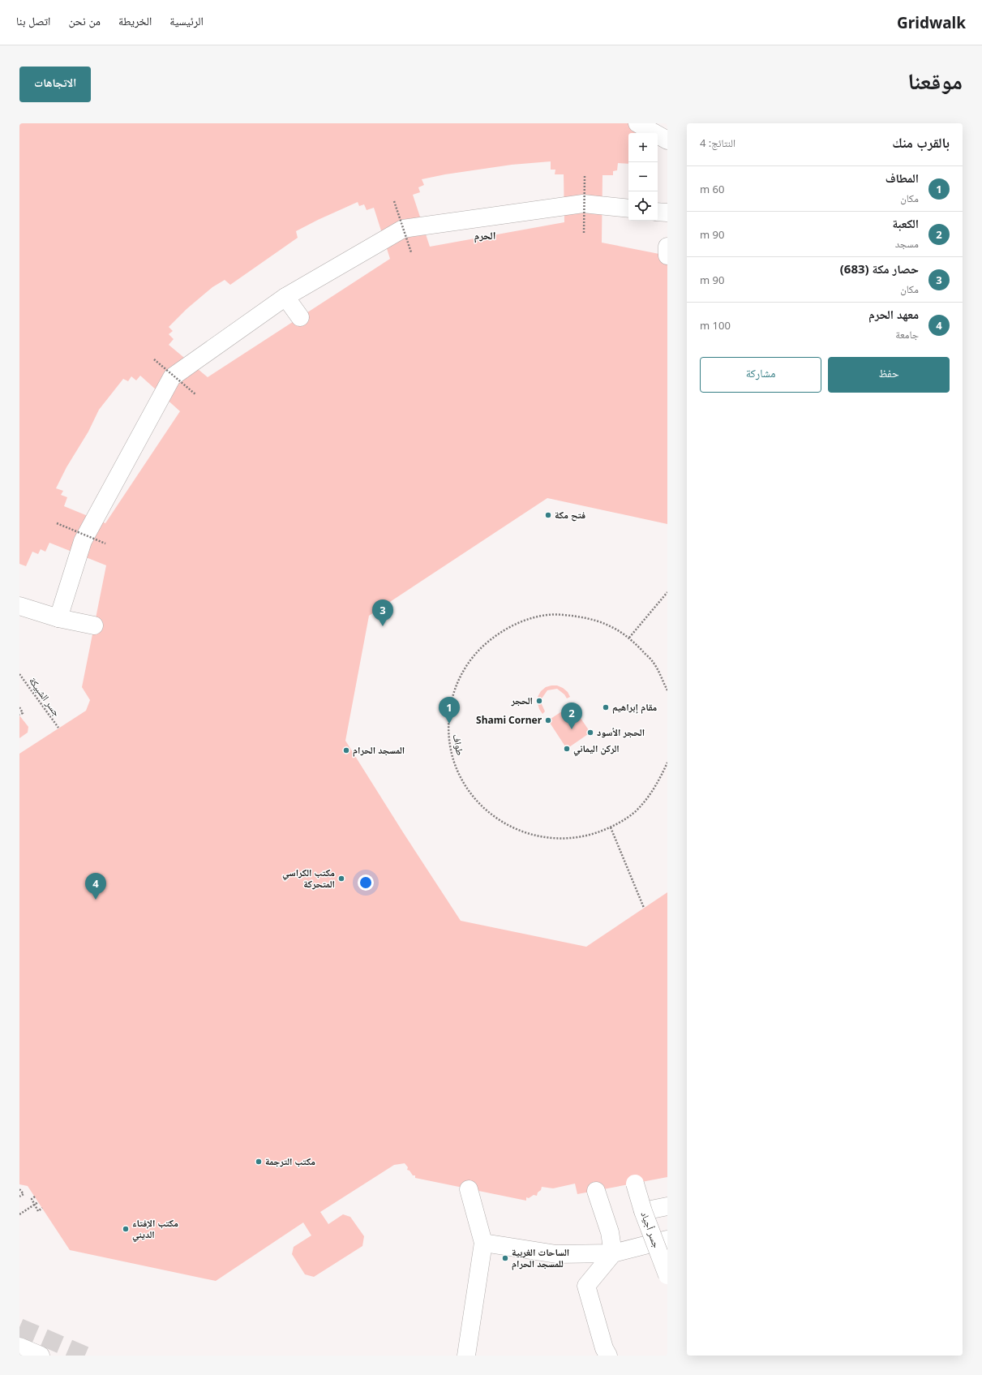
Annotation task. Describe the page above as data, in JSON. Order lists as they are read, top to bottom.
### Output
{
  "streets": {
    "street": ["جسر أجياد"],
    "path": ["جسر الشبيكة", "طواف"]
  },
  "districts": ["الحرم"],
  "places": [
    "فتح مكة",
    "الحجر",
    "مقام إبراهيم",
    "Shami Corner",
    "الحجر الأسود",
    "الركن اليماني",
    "المسجد الحرام",
    "مكتب الكراسي المتحركة",
    "مكتب الترجمة",
    "مكتب الإفتاء الديني",
    "الساحات الغربية للمسجد الحرام"
  ],
  "page": {
    "header": "Gridwalk",
    "nav": [
      "الرئيسية",
      "الخريطة",
      "من نحن",
      "اتصل بنا"
    ],
    "title": "موقعنا",
    "buttons": [
      "الاتجاهات",
      ["حفظ", "مشاركة"]
    ],
    "heading": ["بالقرب منك", "النتائج: 4"],
    "map_buttons": ["+", "−"],
    "list": [
      {
        "mark": "1",
        "name": "المطاف",
        "note": "مكان",
        "value": "60 m"
      },
      {
        "mark": "2",
        "name": "الكعبة",
        "note": "مسجد",
        "value": "90 m"
      },
      {
        "mark": "3",
        "name": "حصار مكة (683)",
        "note": "مكان",
        "value": "90 m"
      },
      {
        "mark": "4",
        "name": "معهد الحرم",
        "note": "جامعة",
        "value": "100 m"
      }
    ],
    "pins": [
      "3",
      "1",
      "2",
      "4"
    ]
  }
}
